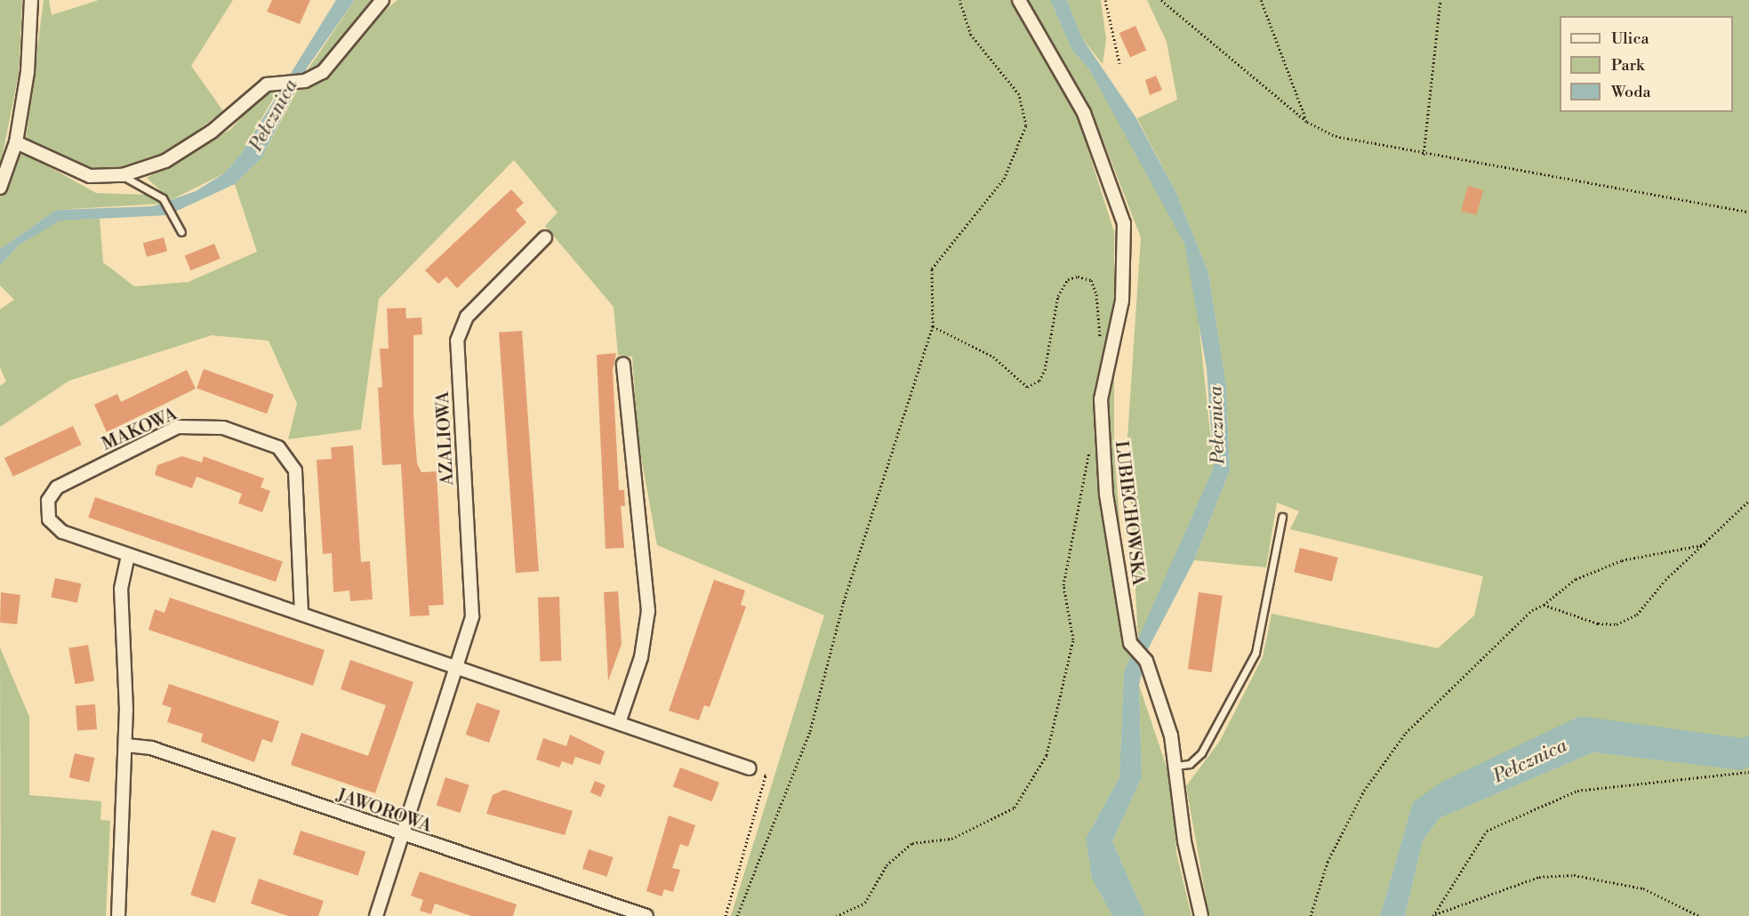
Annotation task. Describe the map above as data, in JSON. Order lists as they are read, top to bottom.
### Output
{
  "streets": {
    "street": [
      "MAKOWA",
      "AZALIOWA",
      "LUBIECHOWSKA",
      "JAWOROWA"
    ]
  },
  "crossings": [
    ["AZALIOWA", "JAWOROWA"]
  ],
  "water": ["Pełcznica"],
  "legend": ["Ulica", "Park", "Woda"]
}
